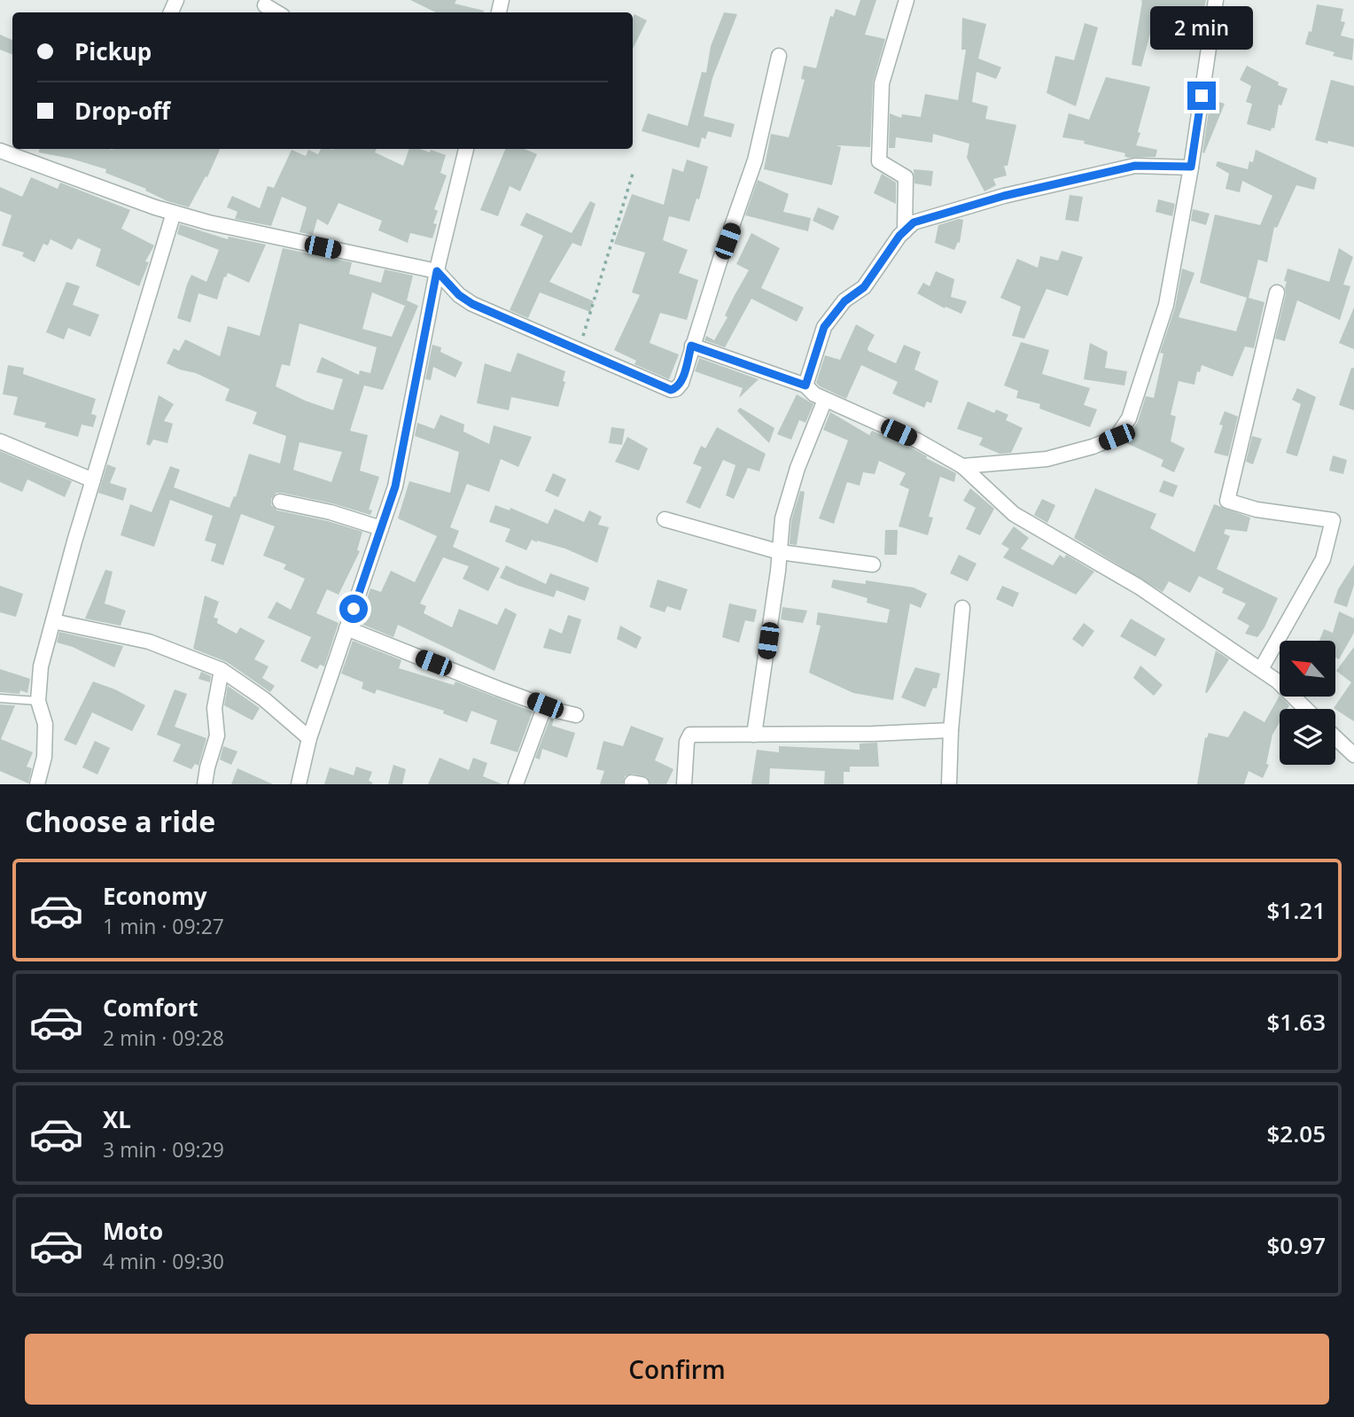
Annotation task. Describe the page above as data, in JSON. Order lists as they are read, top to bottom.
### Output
{
  "north": "top left",
  "page": {
    "bubble": "2 min",
    "banner": ["Pickup", "Drop-off"],
    "heading": "Choose a ride",
    "list": [
      {
        "name": "Economy",
        "note": "1 min · 09:27",
        "value": "$1.21"
      },
      {
        "name": "Comfort",
        "note": "2 min · 09:28",
        "value": "$1.63"
      },
      {
        "name": "XL",
        "note": "3 min · 09:29",
        "value": "$2.05"
      },
      {
        "name": "Moto",
        "note": "4 min · 09:30",
        "value": "$0.97"
      }
    ],
    "buttons": "Confirm"
  }
}
